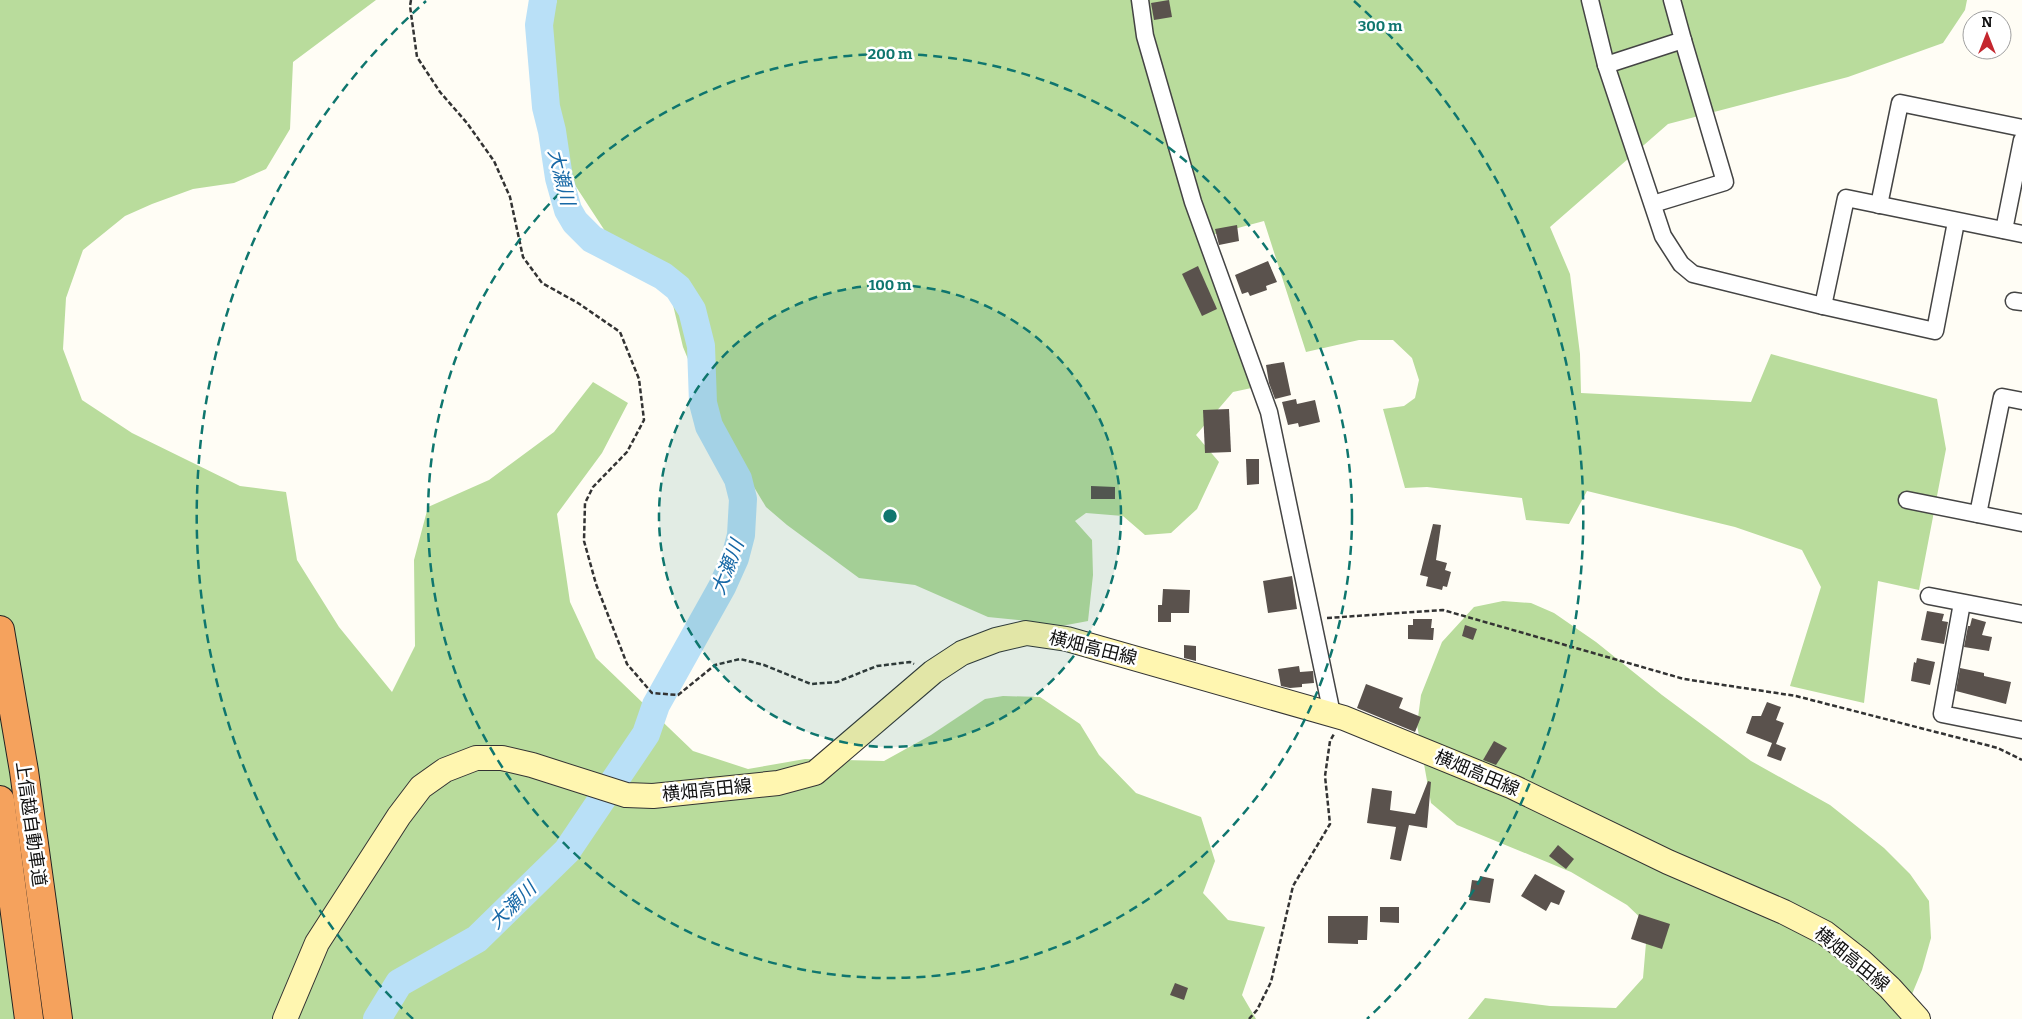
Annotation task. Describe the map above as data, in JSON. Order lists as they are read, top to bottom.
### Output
{
  "streets": {
    "highway": ["上信越自動車道"],
    "main road": ["横畑高田線"]
  },
  "water": ["大瀬川"],
  "north": "top",
  "rings": ["300 m", "200 m", "100 m"]
}
